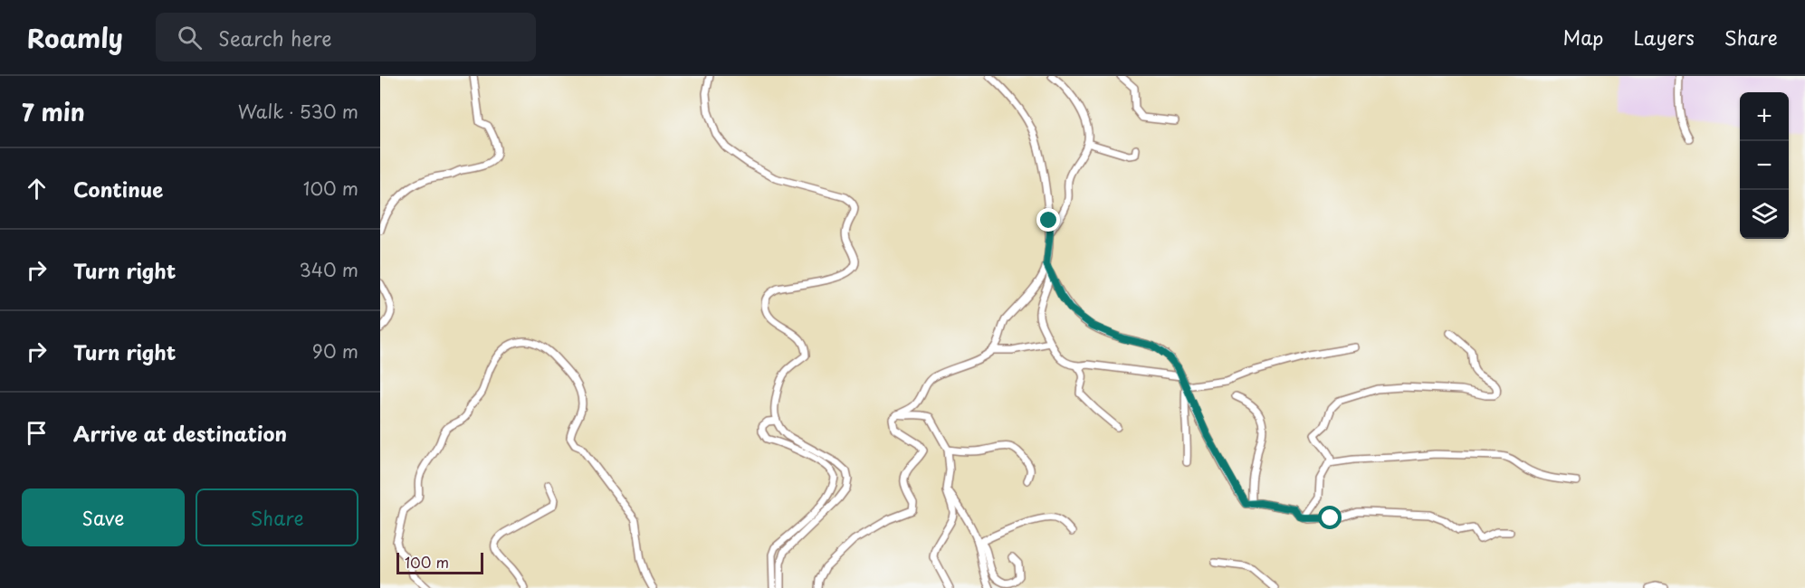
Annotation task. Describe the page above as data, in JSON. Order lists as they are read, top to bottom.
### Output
{
  "scale_bar": "100 m",
  "page": {
    "header": "Roamly",
    "search": "Search here",
    "nav": ["Map", "Layers", "Share"],
    "heading": ["7 min", "Walk · 530 m"],
    "map_buttons": ["+", "−"],
    "list": [
      ["Continue", "100 m"],
      ["Turn right", "340 m"],
      ["Turn right", "90 m"],
      "Arrive at destination"
    ],
    "buttons": ["Save", "Share"],
    "scale": "100 m"
  }
}
